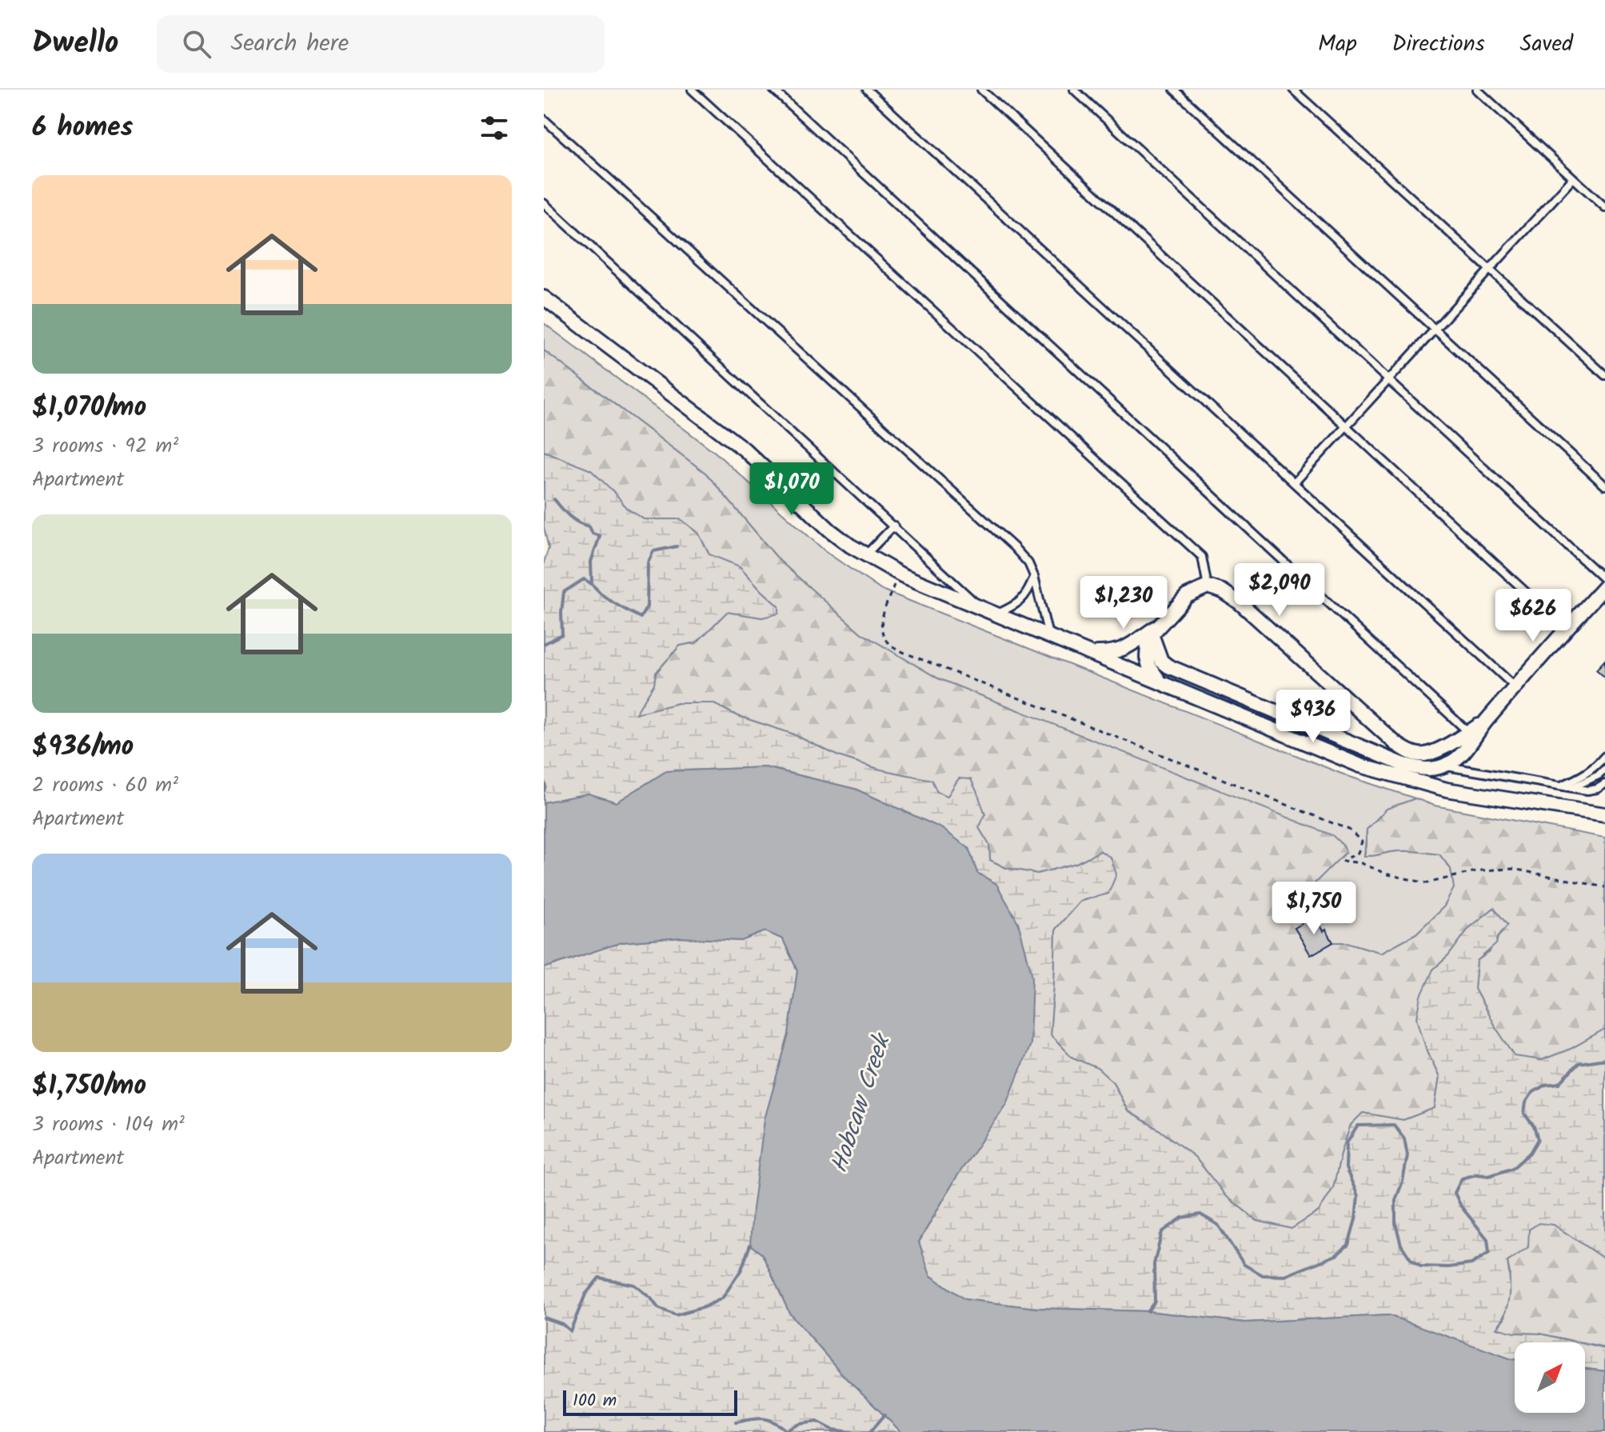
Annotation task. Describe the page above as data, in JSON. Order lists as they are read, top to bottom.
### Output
{
  "water": ["Hobcaw Creek"],
  "scale_bar": "100 m",
  "north": "top right",
  "page": {
    "header": "Dwello",
    "search": "Search here",
    "nav": ["Map", "Directions", "Saved"],
    "heading": "6 homes",
    "list": [
      {
        "name": "$1,070/mo",
        "note": "3 rooms · 92 m² · Apartment"
      },
      {
        "name": "$936/mo",
        "note": "2 rooms · 60 m² · Apartment"
      },
      {
        "name": "$1,750/mo",
        "note": "3 rooms · 104 m² · Apartment"
      }
    ],
    "price": [
      "$1,070",
      "$2,090",
      "$1,230",
      "$626",
      "$936",
      "$1,750"
    ],
    "scale": "100 m"
  }
}
